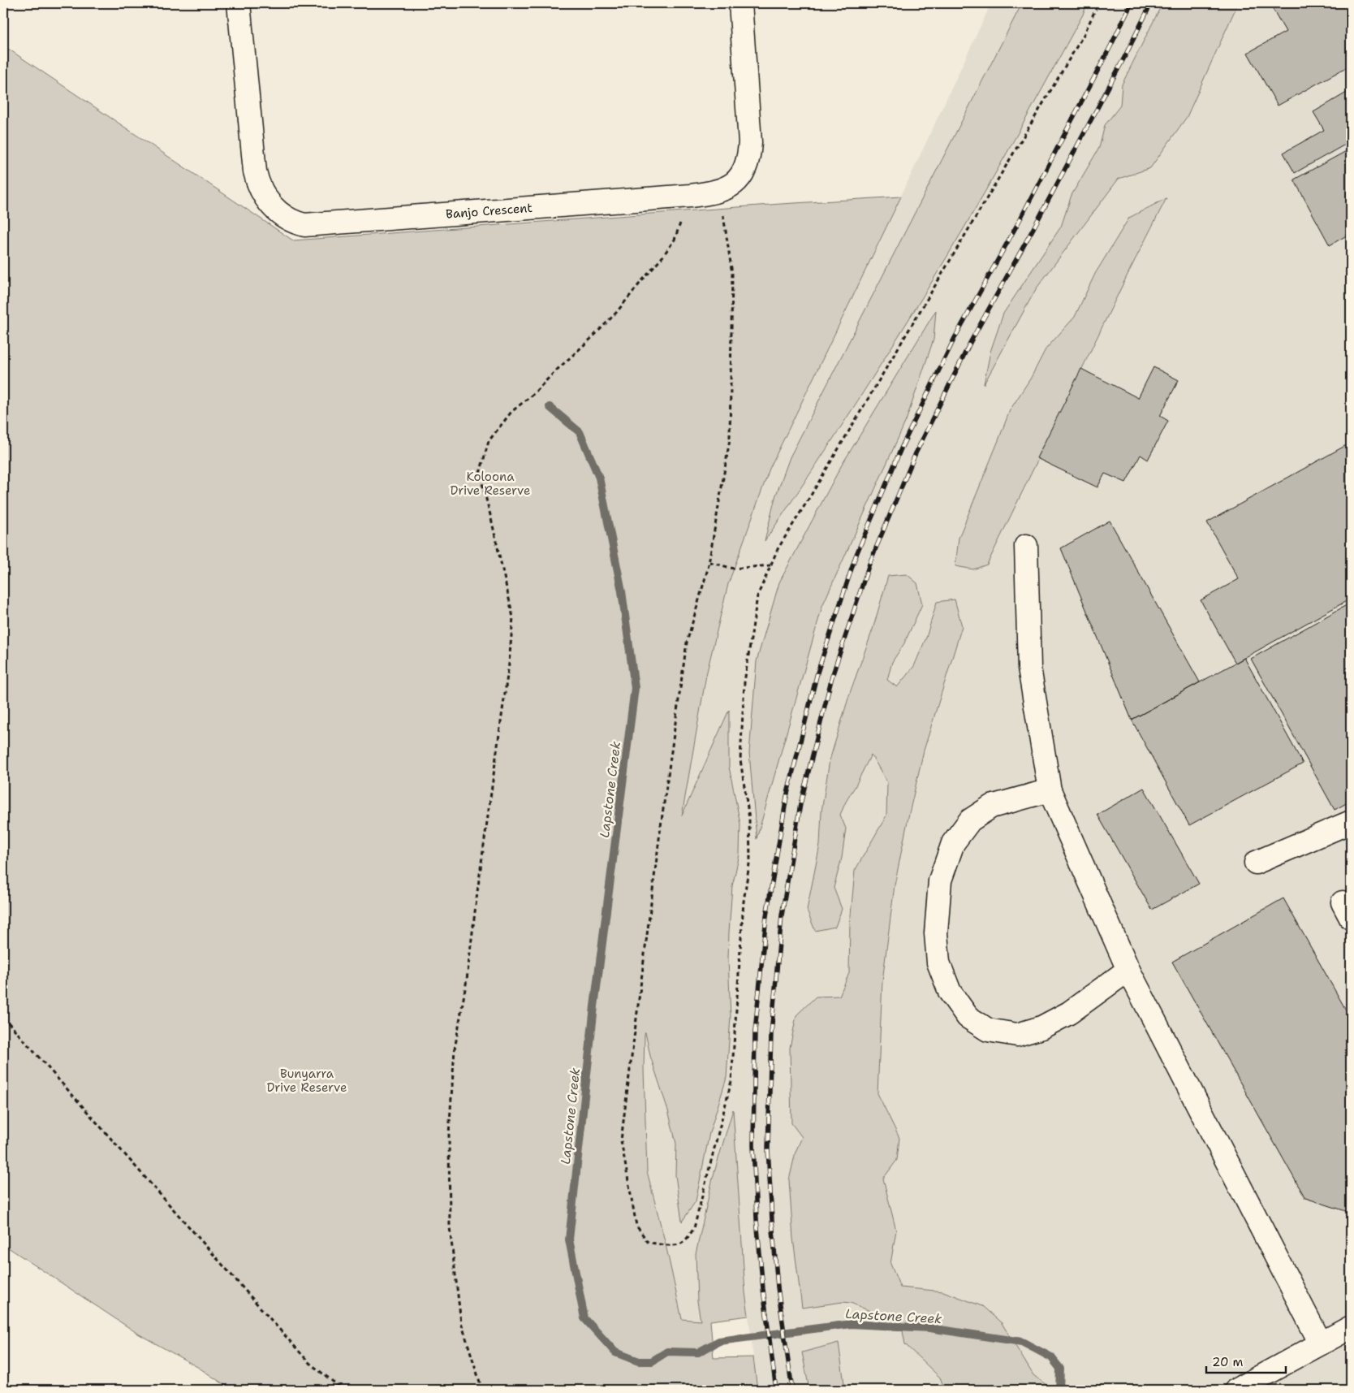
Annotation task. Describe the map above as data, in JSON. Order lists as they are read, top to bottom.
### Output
{
  "streets": {
    "street": ["Banjo Crescent"]
  },
  "water": ["Lapstone Creek"],
  "parks": ["Koloona Drive Reserve", "Bunyarra Drive Reserve"],
  "scale_bar": "20 m"
}
